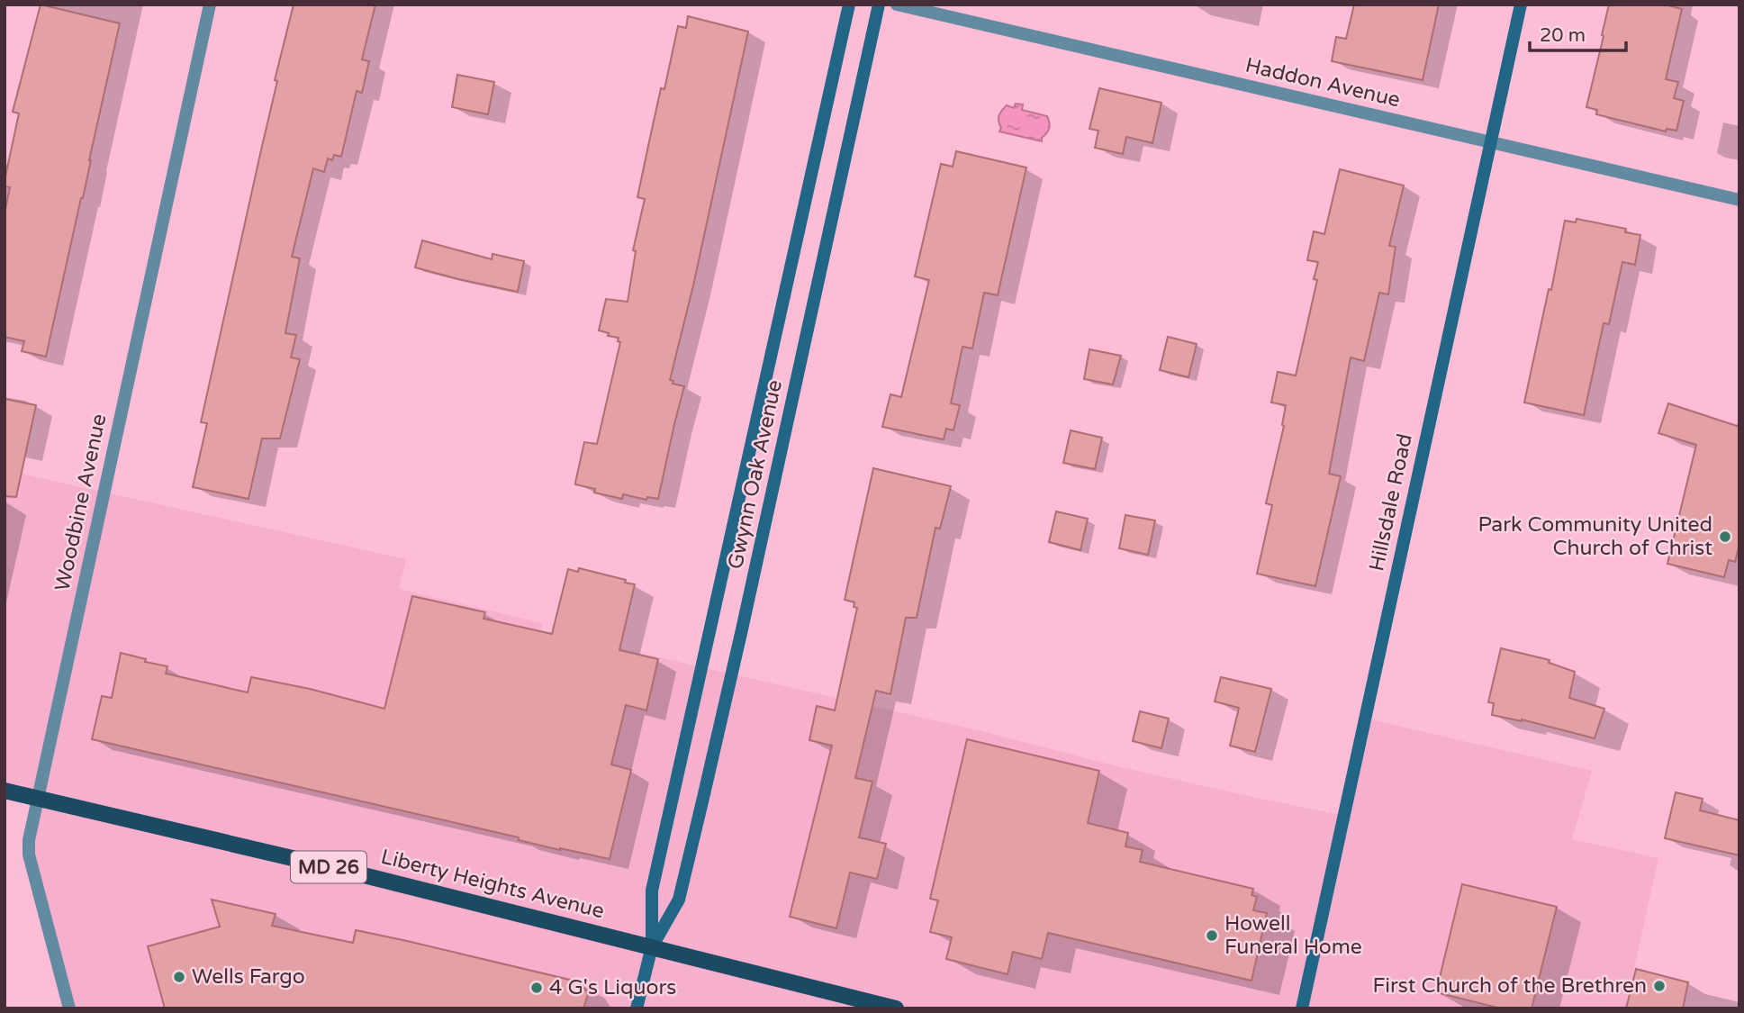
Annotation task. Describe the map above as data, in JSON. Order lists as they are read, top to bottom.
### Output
{
  "streets": {
    "main road": ["MD 26", "Liberty Heights Avenue"],
    "street": [
      "Haddon Avenue",
      "Gwynn Oak Avenue",
      "Woodbine Avenue",
      "Hillsdale Road"
    ]
  },
  "crossings": [
    ["Haddon Avenue", "Hillsdale Road"],
    ["Gwynn Oak Avenue", "Liberty Heights Avenue"],
    ["Woodbine Avenue", "Liberty Heights Avenue"]
  ],
  "places": [
    "Park Community United Church of Christ",
    "Howell Funeral Home",
    "Wells Fargo",
    "First Church of the Brethren",
    "4 G's Liquors"
  ],
  "scale_bar": "20 m"
}
